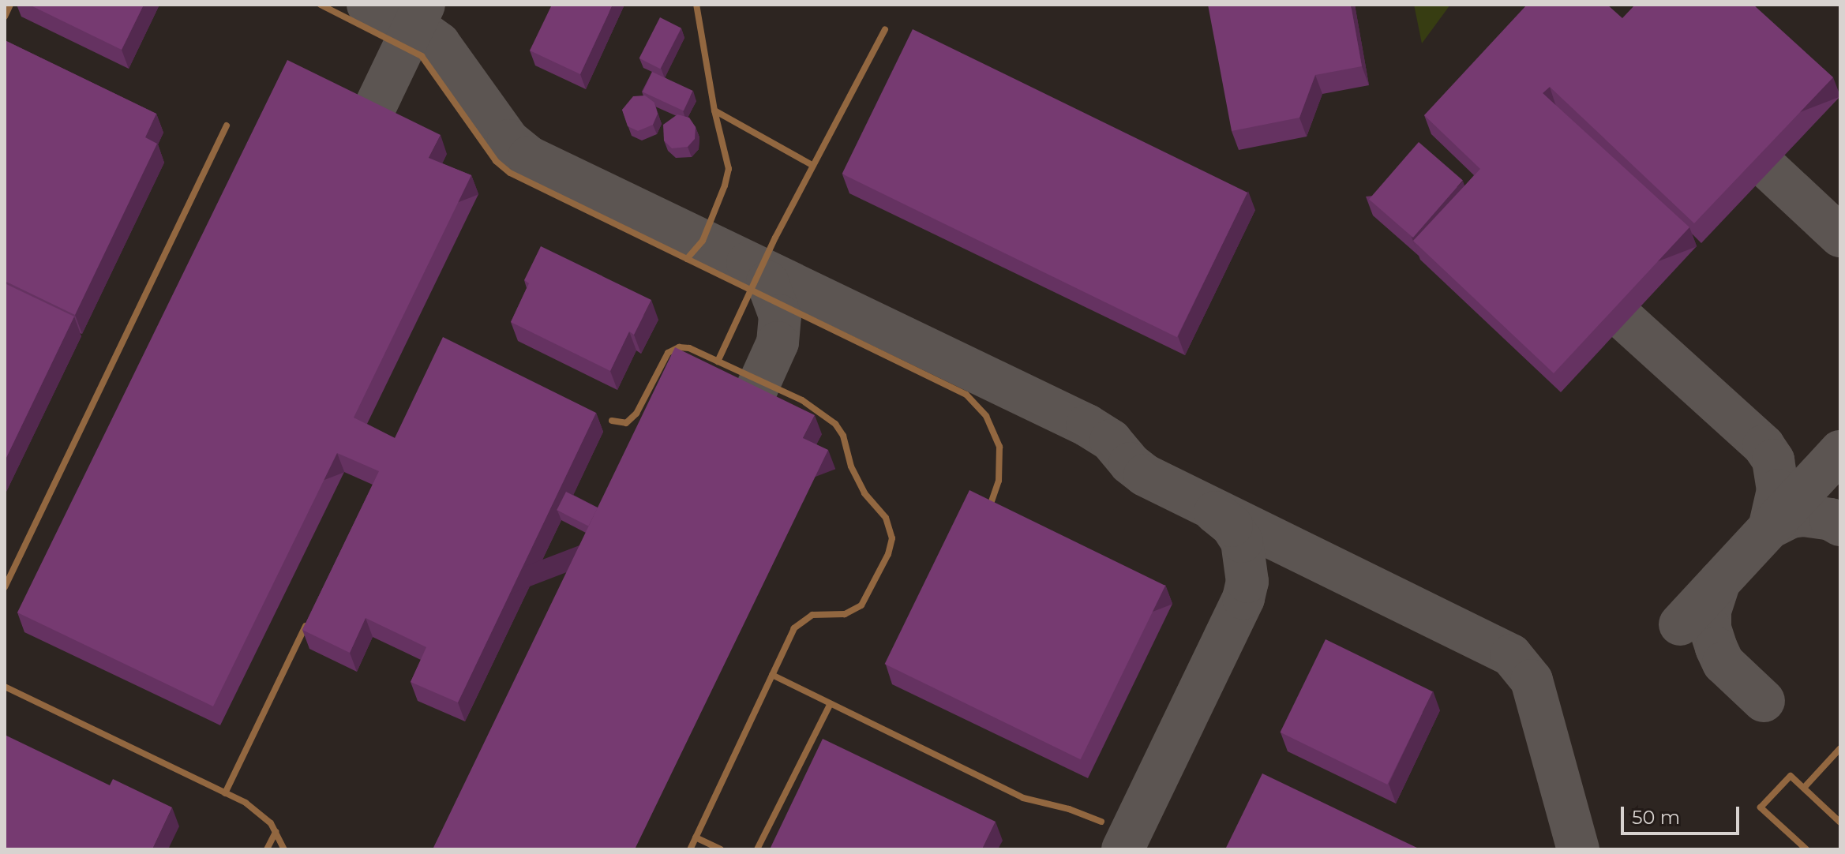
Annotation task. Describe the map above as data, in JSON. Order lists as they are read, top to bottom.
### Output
{
  "scale_bar": "50 m"
}
